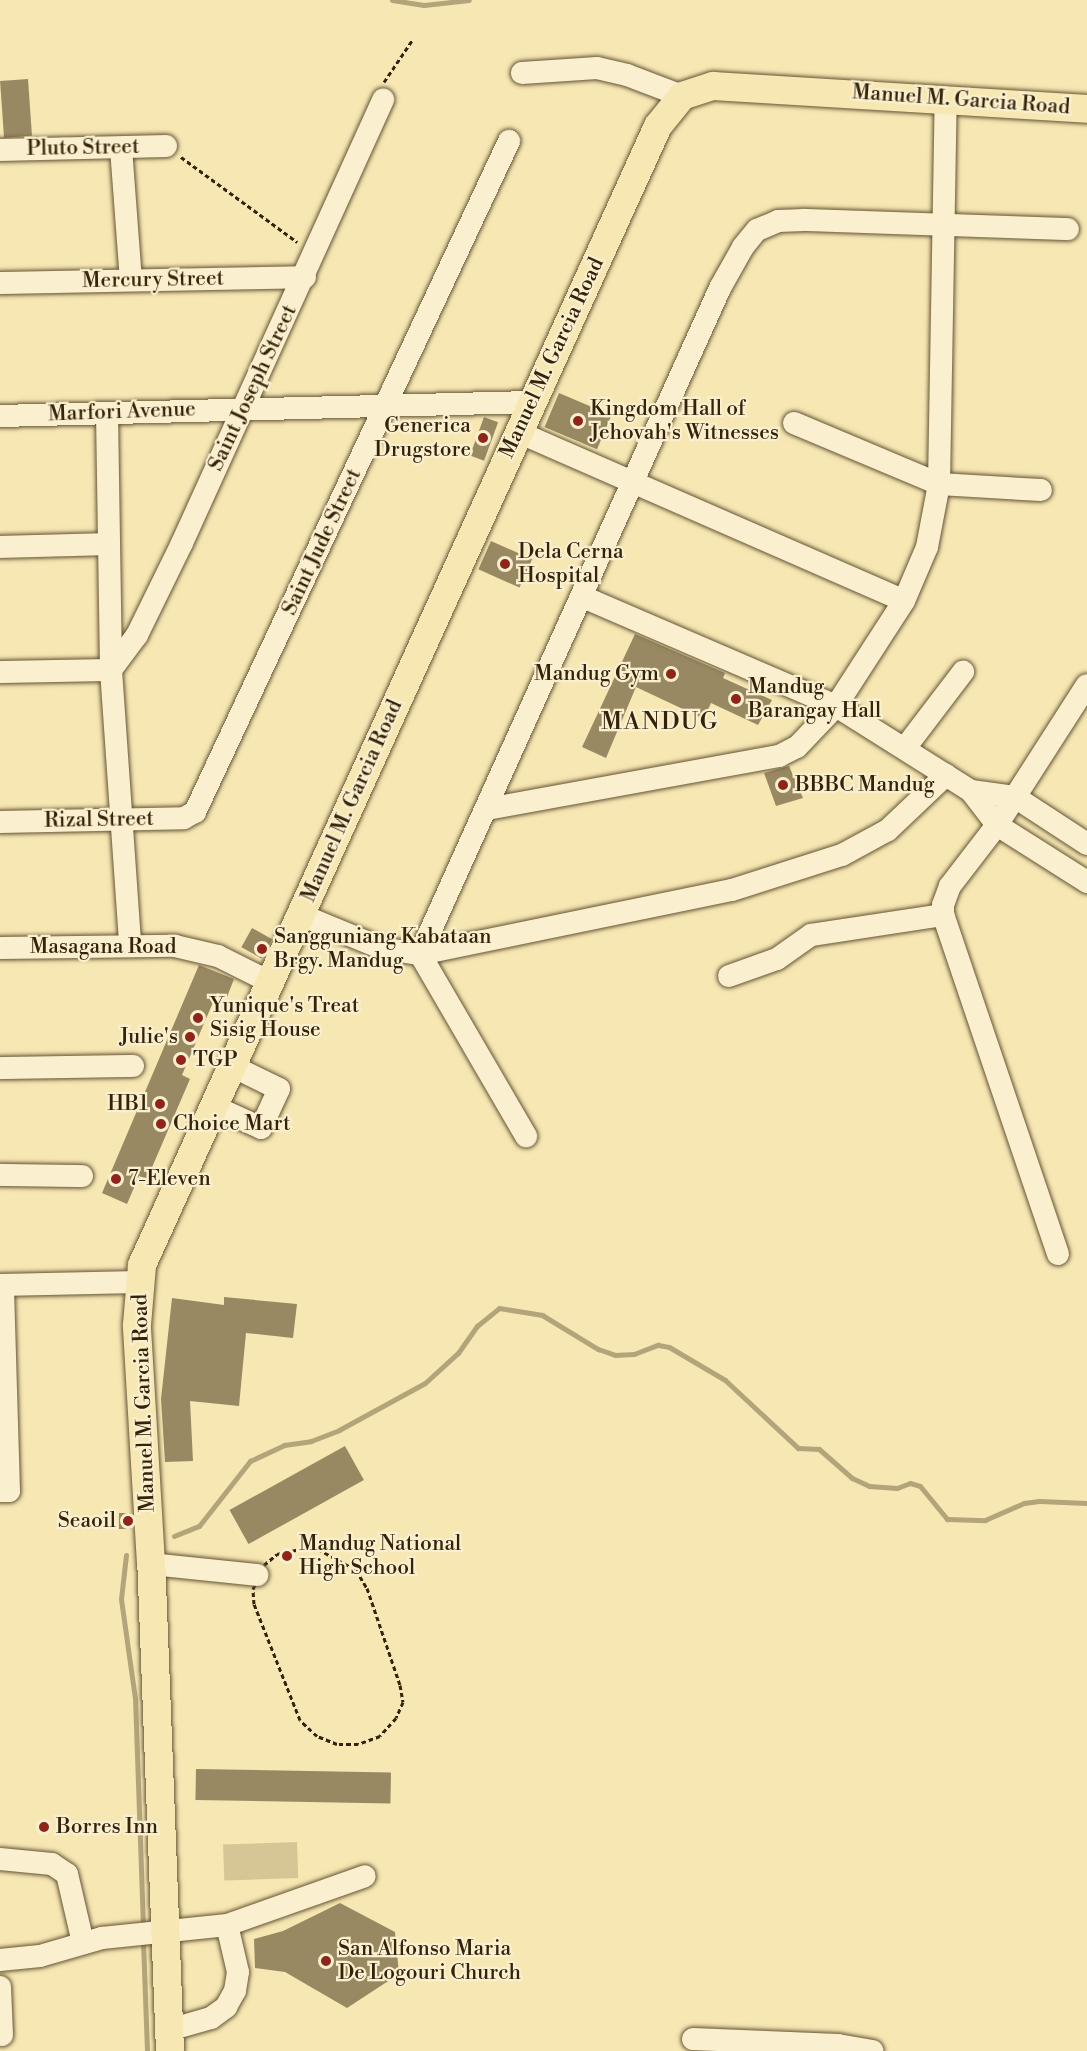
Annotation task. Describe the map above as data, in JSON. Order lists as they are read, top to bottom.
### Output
{
  "streets": {
    "main road": ["Manuel M. Garcia Road"],
    "street": [
      "Pluto Street",
      "Mercury Street",
      "Saint Joseph Street",
      "Marfori Avenue",
      "Saint Jude Street",
      "Rizal Street",
      "Masagana Road"
    ]
  },
  "crossings": [
    ["Manuel M. Garcia Road", "Marfori Avenue"],
    ["Manuel M. Garcia Road", "Masagana Road"],
    ["Mercury Street", "Saint Joseph Street"],
    ["Saint Joseph Street", "Marfori Avenue"],
    ["Marfori Avenue", "Saint Jude Street"],
    ["Saint Jude Street", "Rizal Street"]
  ],
  "districts": ["MANDUG"],
  "places": [
    "Kingdom Hall of Jehovah's Witnesses",
    "Generica Drugstore",
    "Dela Cerna Hospital",
    "Mandug Gym",
    "Mandug Barangay Hall",
    "BBBC Mandug",
    "Sangguniang Kabataan Brgy. Mandug",
    "Yunique's Treat Sisig House",
    "Julie's",
    "TGP",
    "HB1",
    "Choice Mart",
    "7-Eleven",
    "Seaoil",
    "Mandug National High School",
    "Borres Inn",
    "San Alfonso Maria De Logouri Church"
  ]
}
